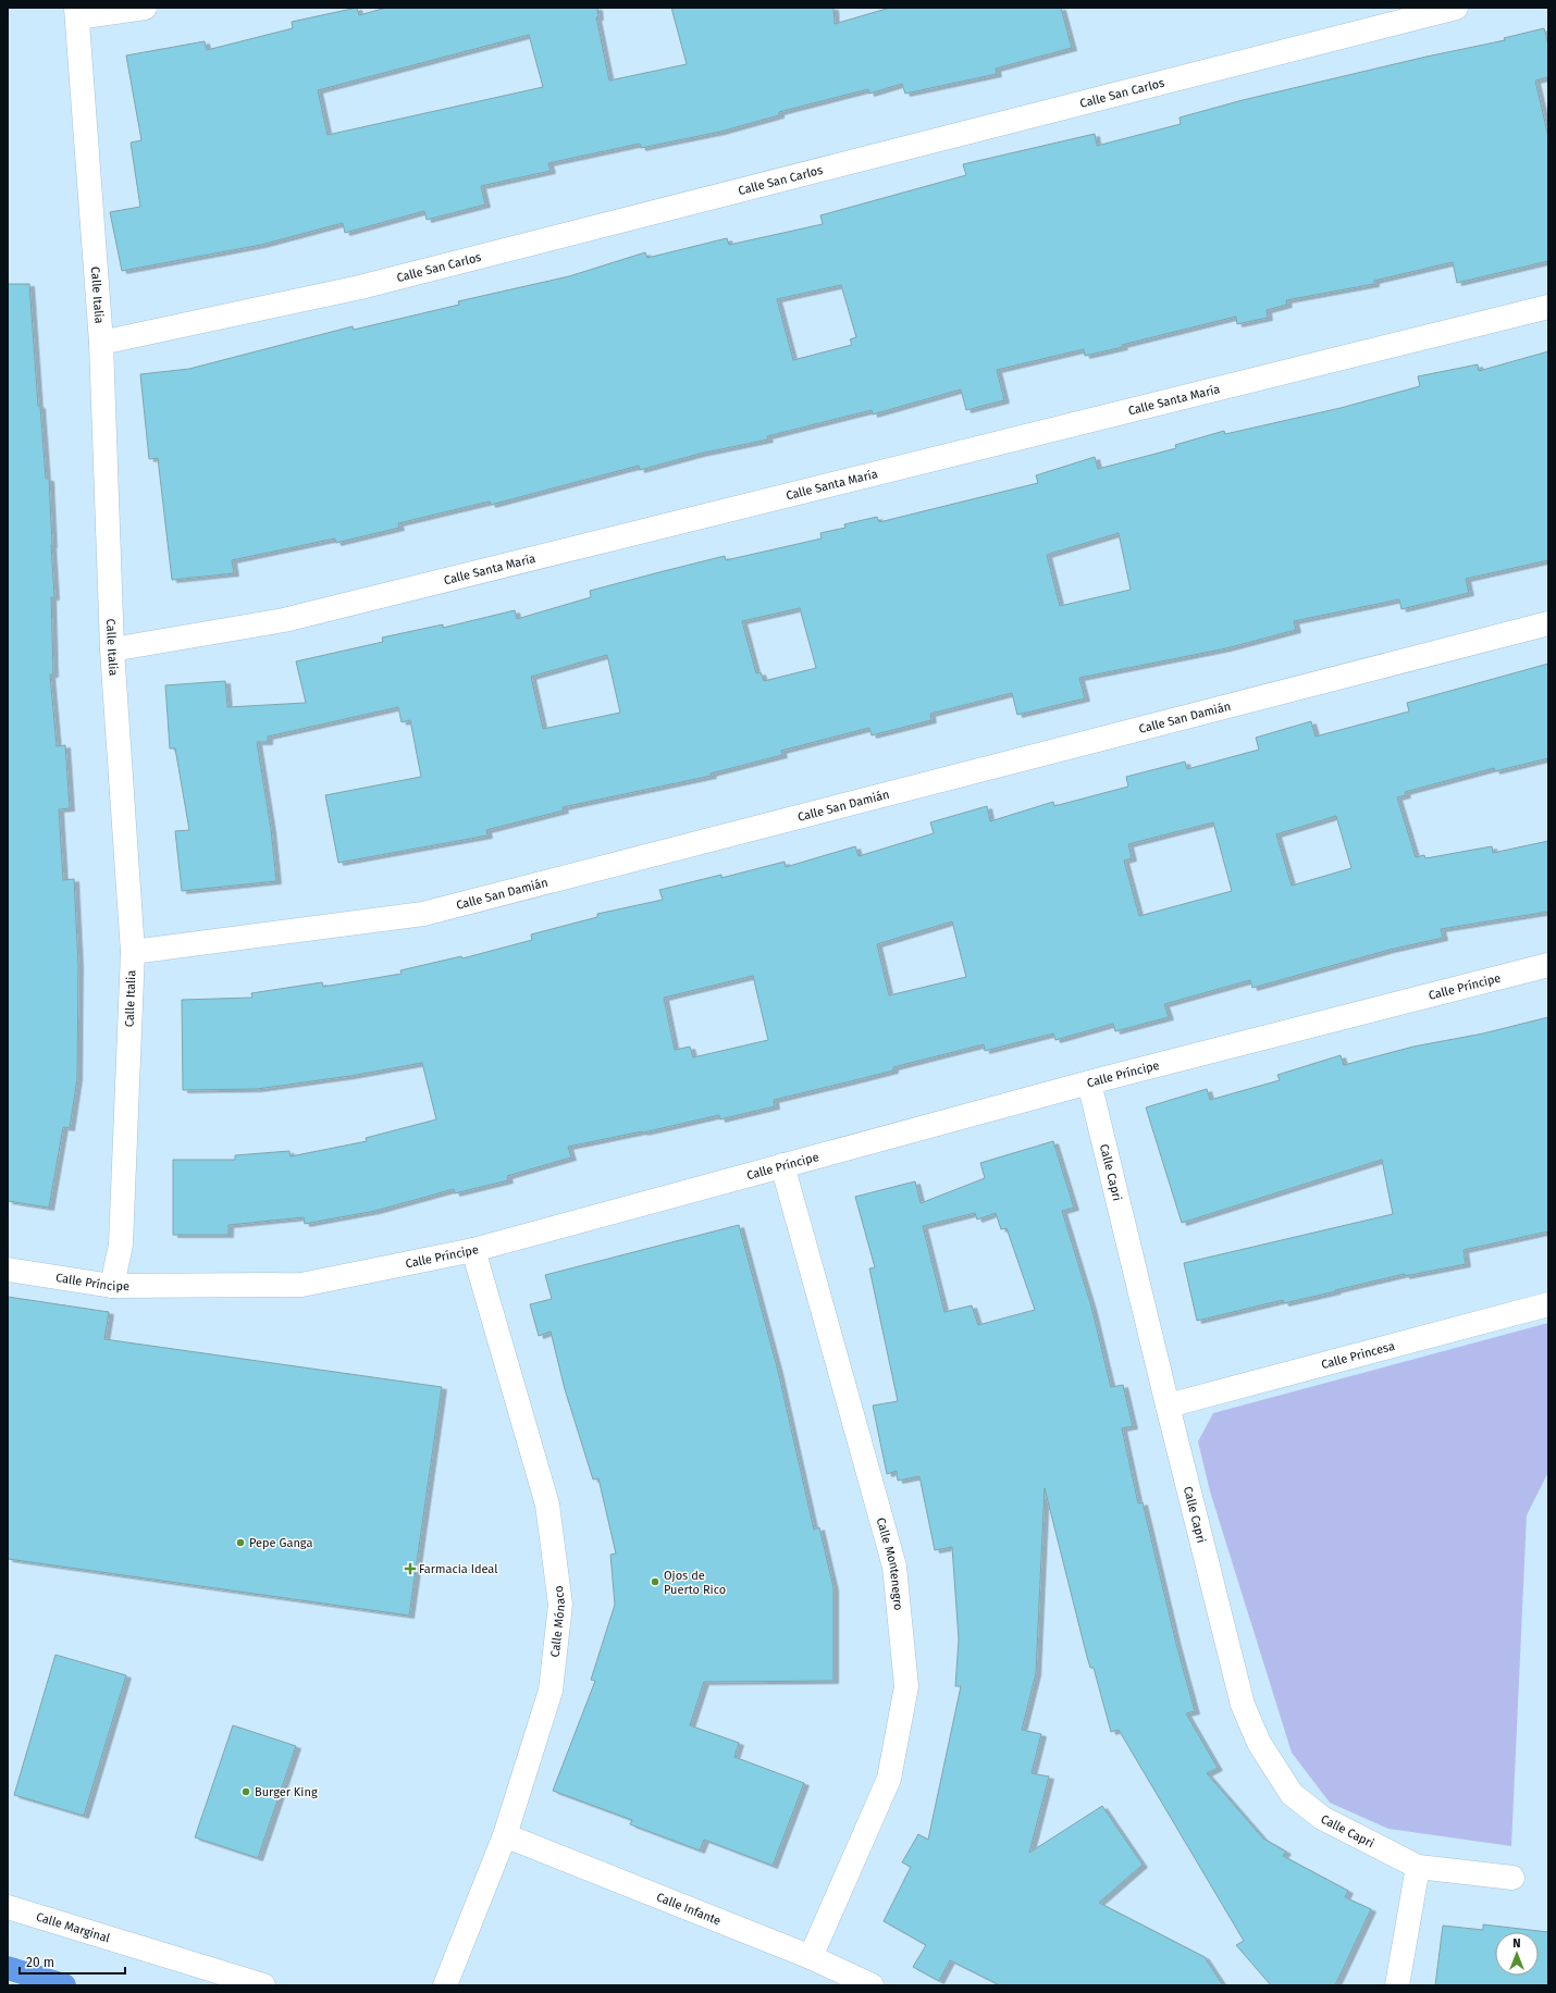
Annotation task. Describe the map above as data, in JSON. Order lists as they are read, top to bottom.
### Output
{
  "streets": {
    "street": [
      "Calle San Carlos",
      "Calle Italia",
      "Calle Santa María",
      "Calle San Damián",
      "Calle Príncipe",
      "Calle Capri",
      "Calle Princesa",
      "Calle Montenegro",
      "Calle Mónaco",
      "Calle Infante",
      "Calle Marginal"
    ]
  },
  "crossings": [
    ["Calle San Carlos", "Calle Italia"],
    ["Calle Italia", "Calle Santa María"],
    ["Calle Italia", "Calle San Damián"],
    ["Calle Italia", "Calle Príncipe"],
    ["Calle Príncipe", "Calle Capri"],
    ["Calle Príncipe", "Calle Montenegro"],
    ["Calle Príncipe", "Calle Mónaco"],
    ["Calle Capri", "Calle Princesa"],
    ["Calle Montenegro", "Calle Infante"],
    ["Calle Mónaco", "Calle Infante"]
  ],
  "places": {
    "other": ["Pepe Ganga", "Ojos de Puerto Rico", "Burger King"],
    "health": ["Farmacia Ideal"]
  },
  "scale_bar": "20 m",
  "north": "top"
}
